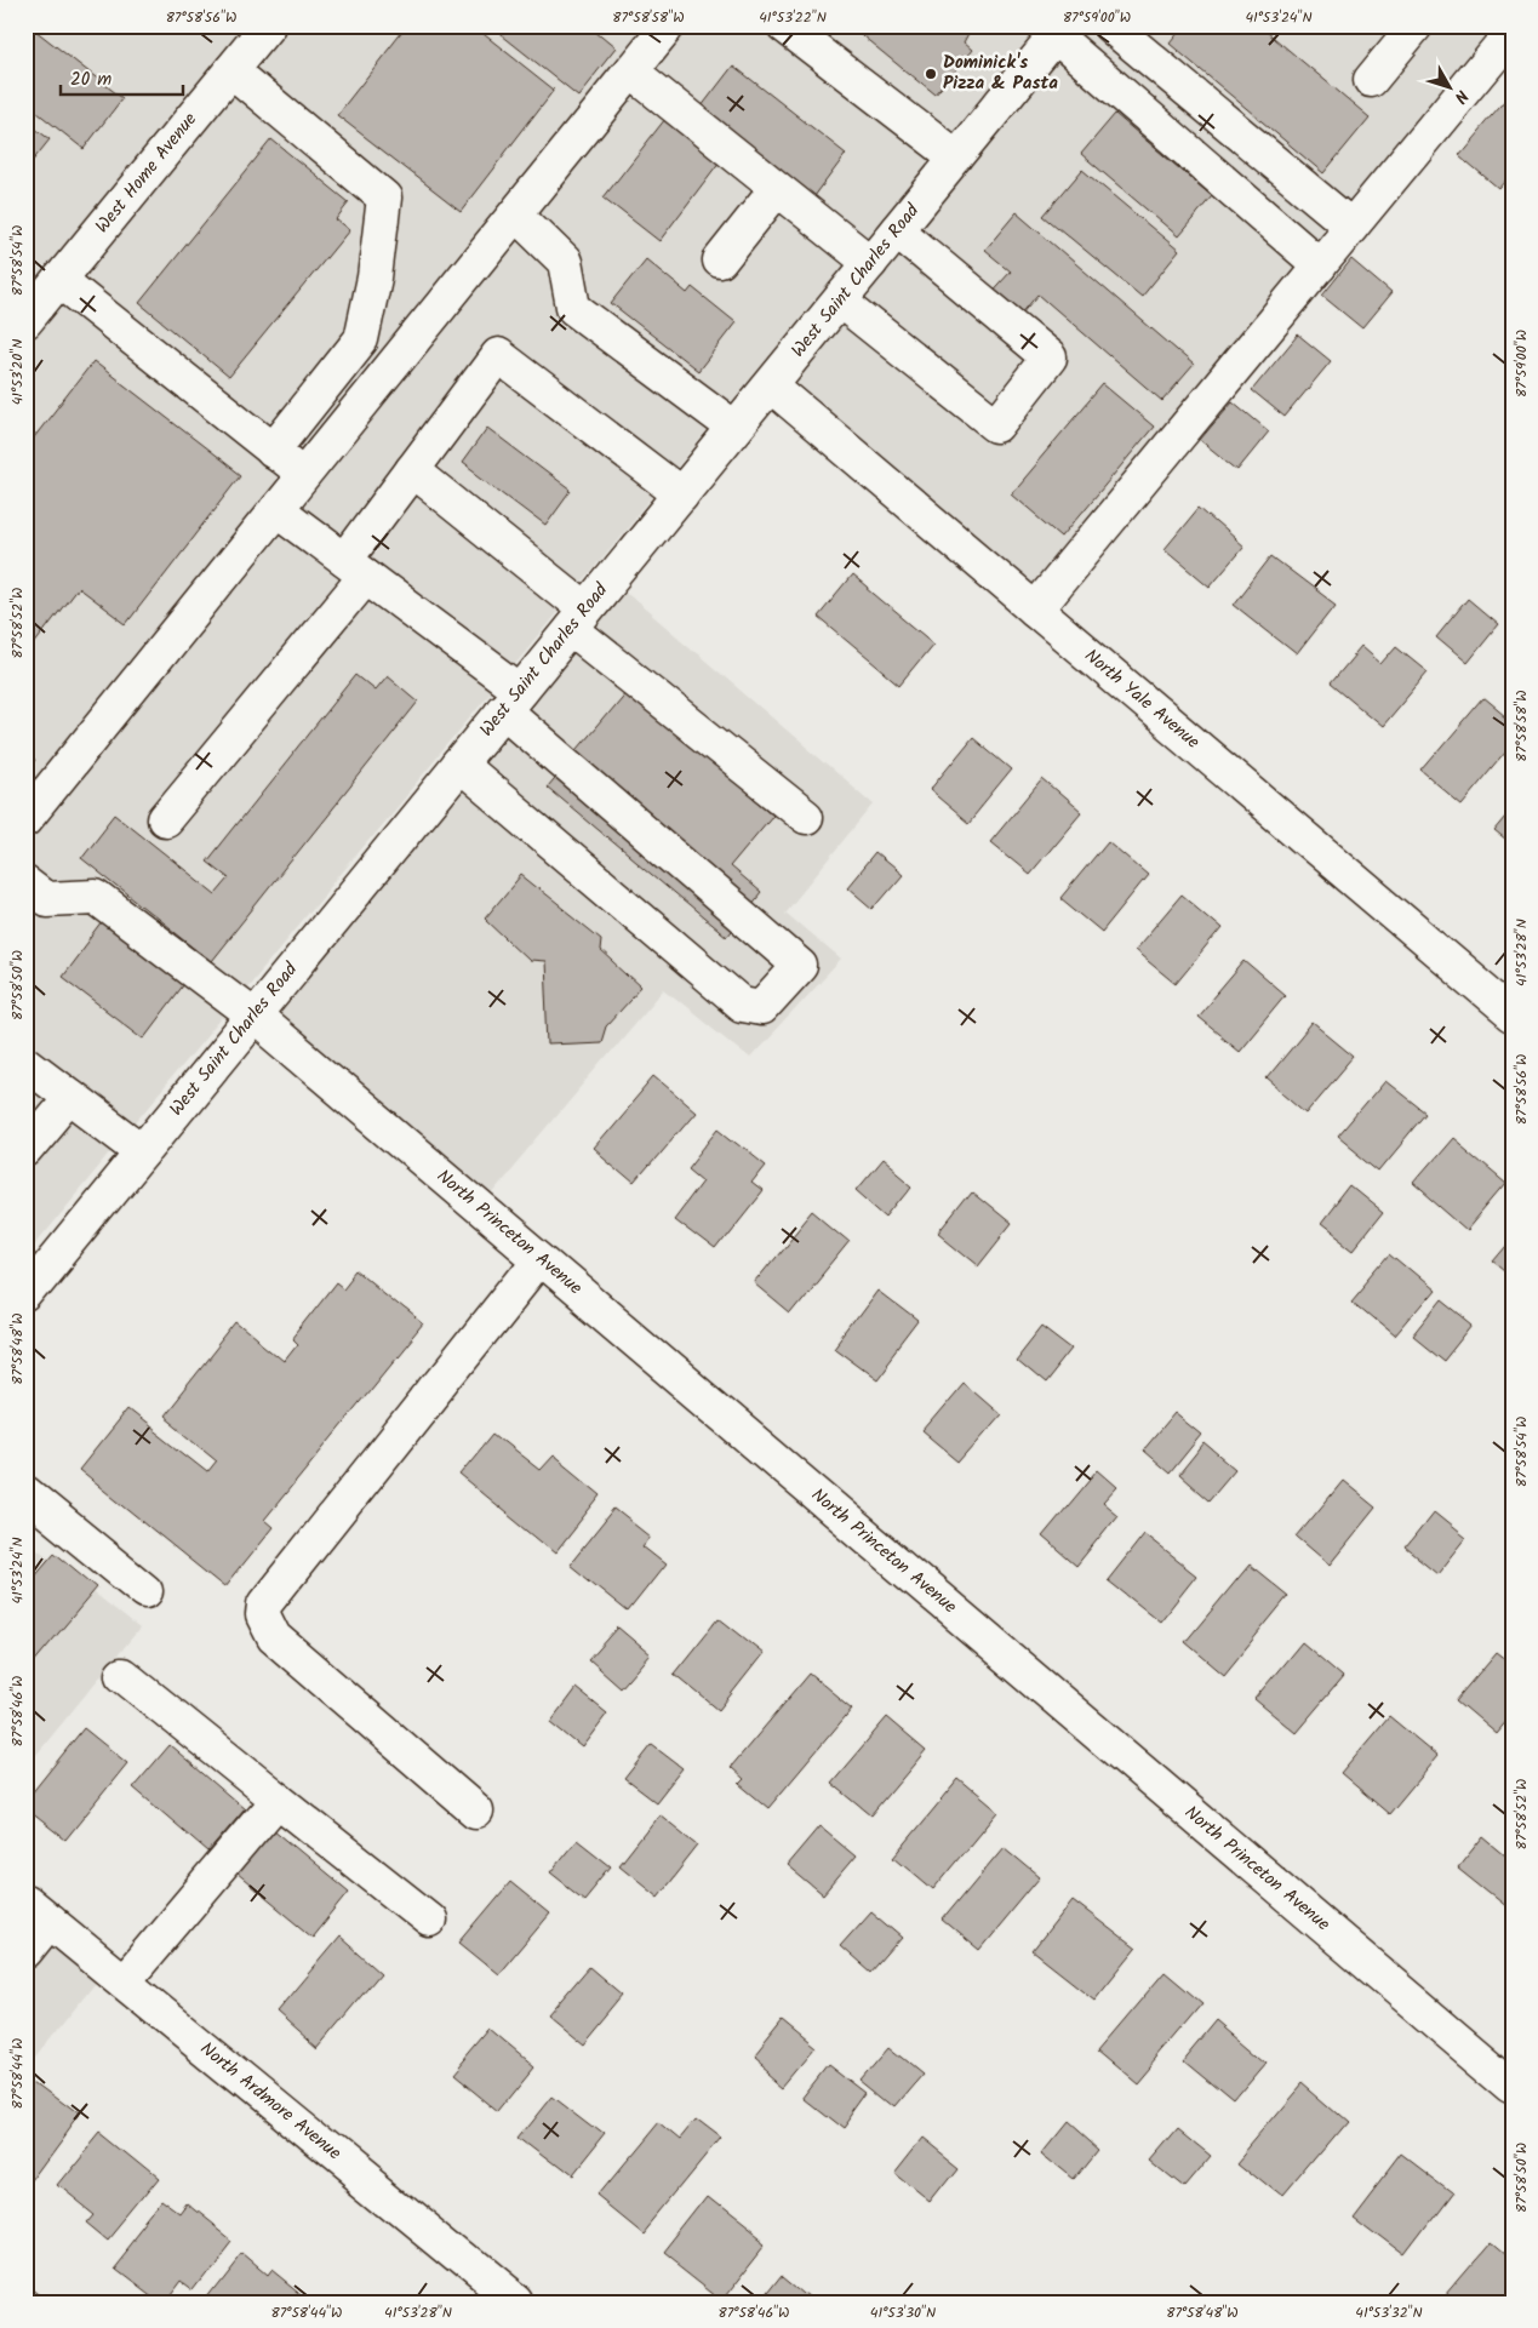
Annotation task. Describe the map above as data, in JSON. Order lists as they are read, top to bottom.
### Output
{
  "streets": {
    "street": [
      "West Home Avenue",
      "West Saint Charles Road",
      "North Yale Avenue",
      "North Princeton Avenue",
      "North Ardmore Avenue"
    ]
  },
  "crossings": [
    ["West Saint Charles Road", "North Yale Avenue"],
    ["West Saint Charles Road", "North Princeton Avenue"]
  ],
  "places": ["Dominick's Pizza & Pasta"],
  "scale_bar": "20 m",
  "north": "bottom right",
  "coordinates": [
    "87°58'56\"W",
    "87°58'58\"W",
    "41°53'22\"N",
    "87°59'00\"W",
    "41°53'24\"N",
    "87°58'54\"W",
    "41°53'20\"N",
    "87°58'52\"W",
    "41°53'28\"N",
    "87°58'50\"W",
    "87°58'48\"W",
    "87°58'46\"W",
    "87°58'44\"W",
    "41°53'30\"N",
    "41°53'32\"N"
  ]
}
